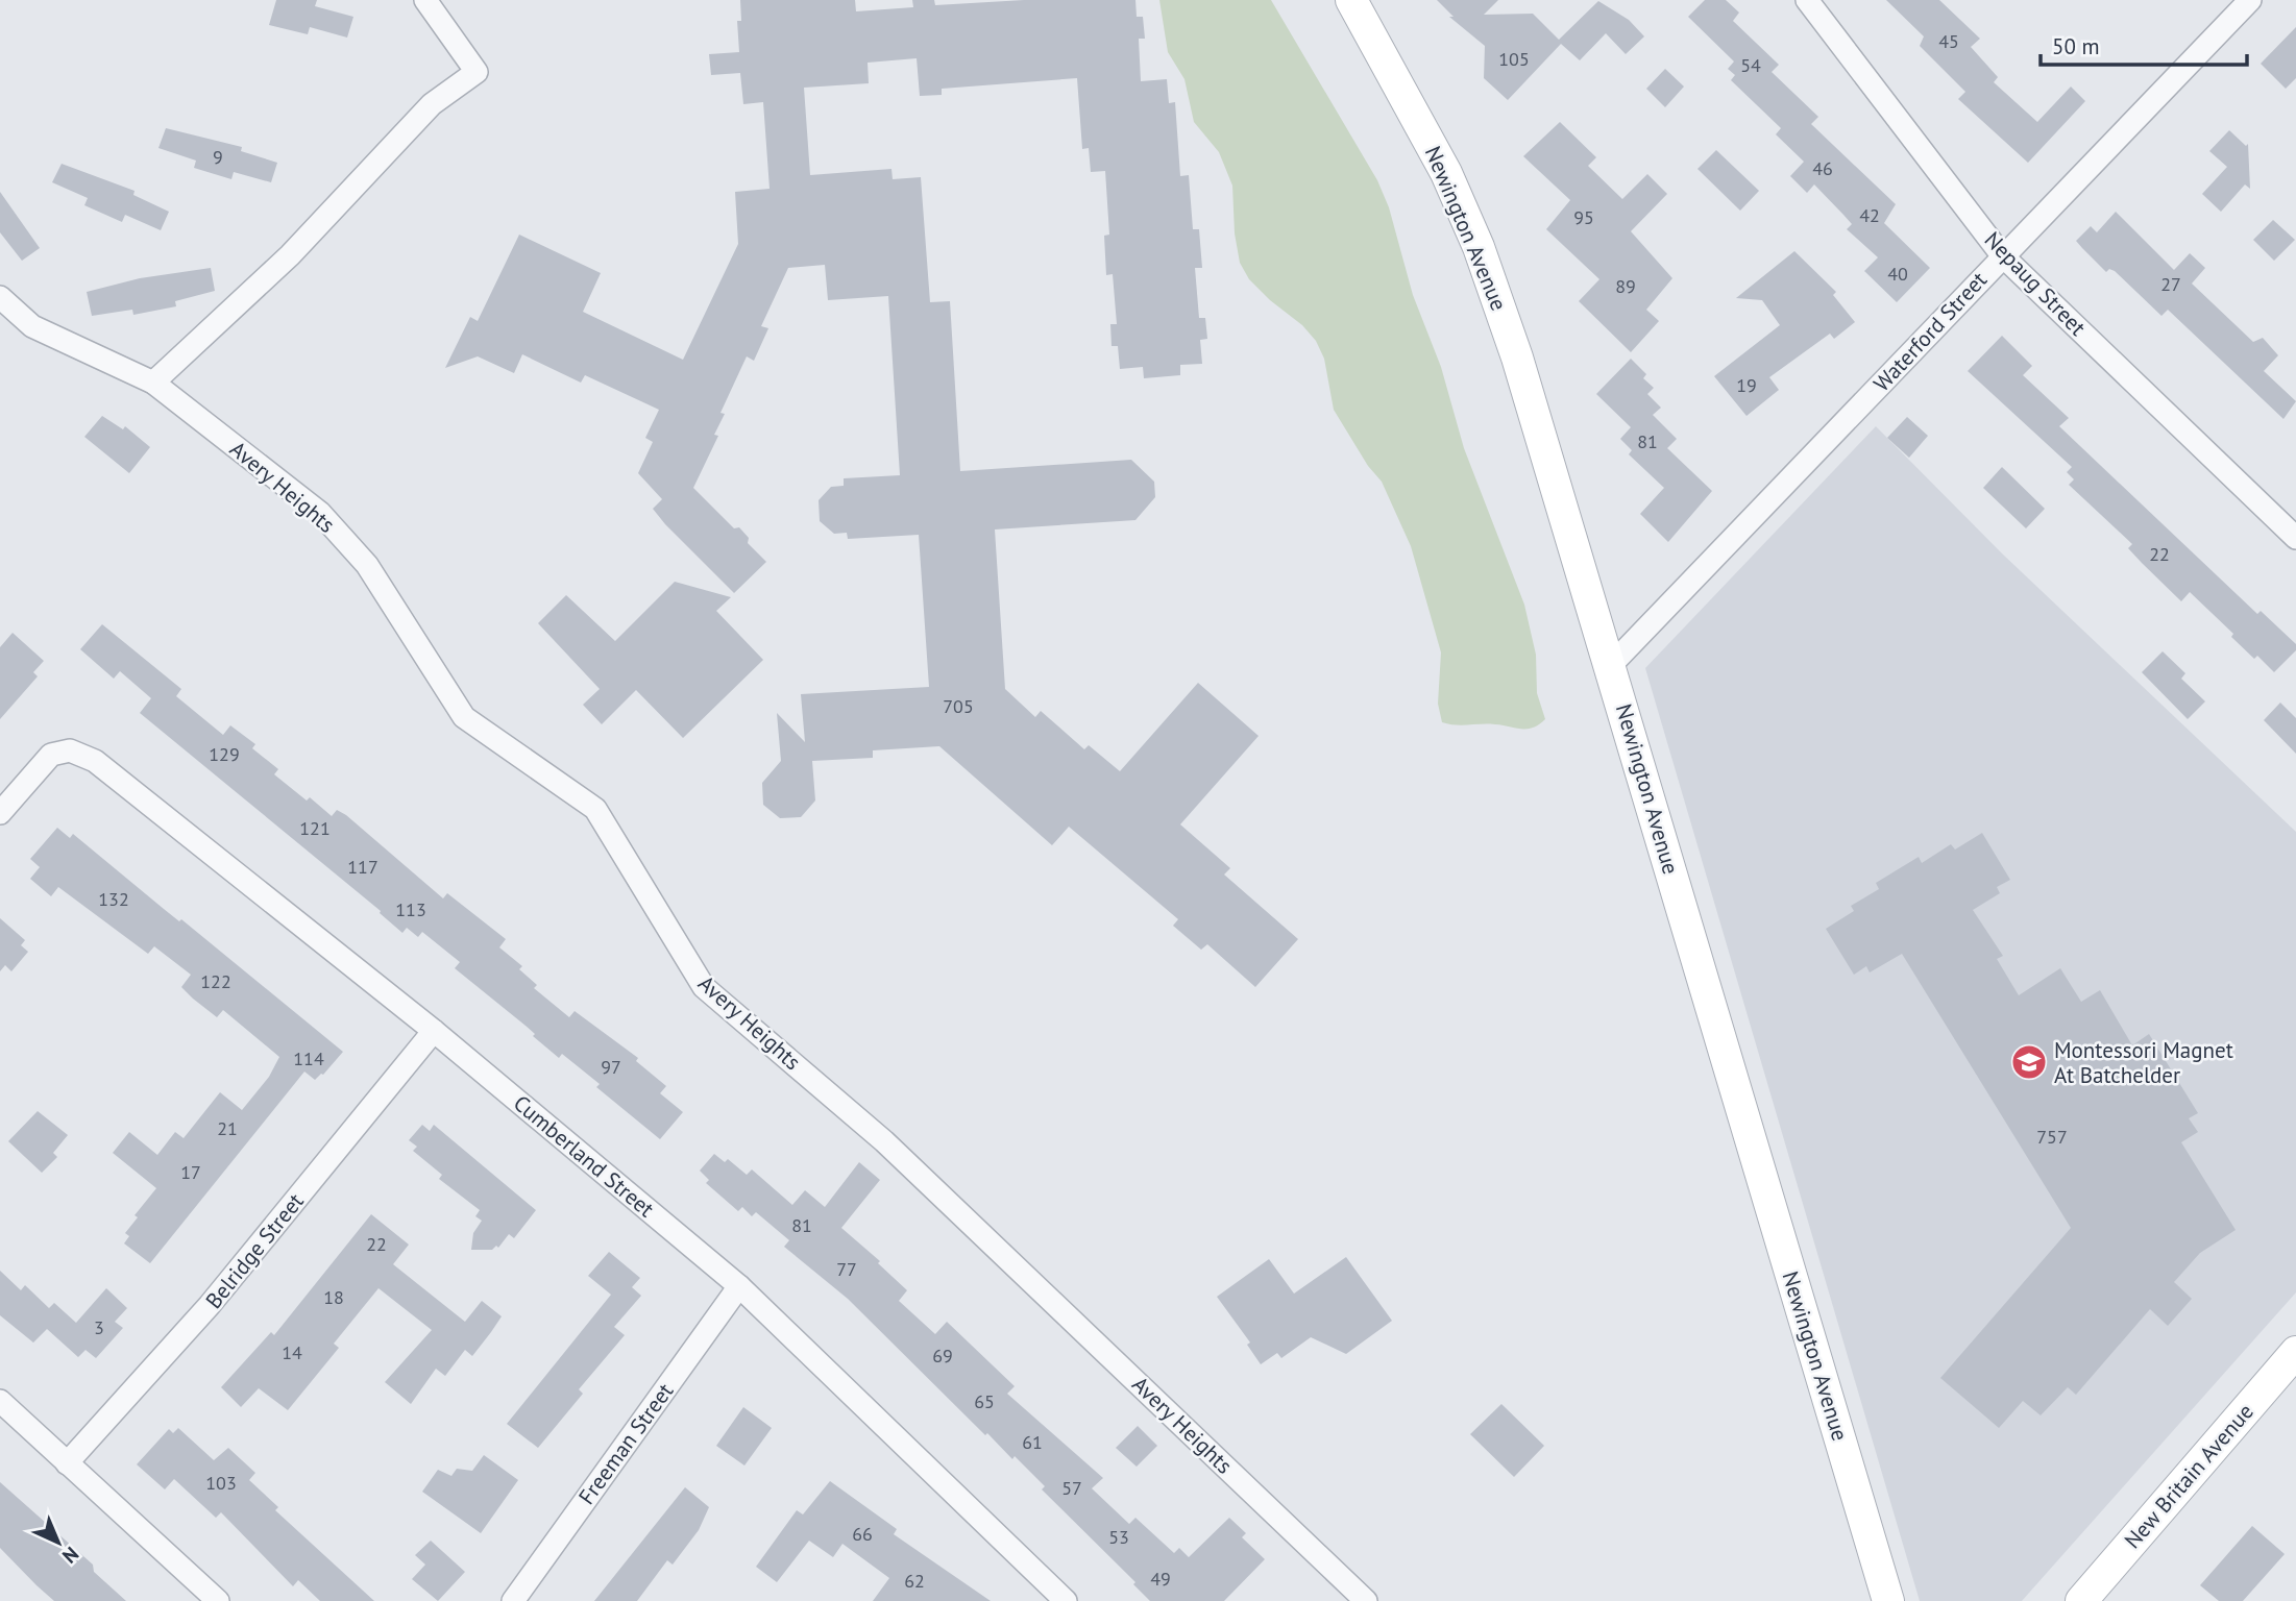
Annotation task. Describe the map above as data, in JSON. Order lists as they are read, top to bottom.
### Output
{
  "streets": {
    "main road": ["Newington Avenue", "New Britain Avenue"],
    "street": [
      "Nepaug Street",
      "Waterford Street",
      "Avery Heights",
      "Cumberland Street",
      "Belridge Street",
      "Freeman Street"
    ]
  },
  "crossings": [
    ["Newington Avenue", "Waterford Street"],
    ["Nepaug Street", "Waterford Street"],
    ["Cumberland Street", "Belridge Street"],
    ["Cumberland Street", "Freeman Street"]
  ],
  "places": {
    "school or university": ["Montessori Magnet At Batchelder"]
  },
  "house_numbers": [
    "45",
    "105",
    "54",
    "9",
    "46",
    "42",
    "95",
    "40",
    "27",
    "89",
    "19",
    "81",
    "22",
    "705",
    "129",
    "121",
    "117",
    "132",
    "113",
    "122",
    "114",
    "97",
    "21",
    "757",
    "17",
    "81",
    "22",
    "77",
    "18",
    "3",
    "14",
    "69",
    "65",
    "61",
    "103",
    "57",
    "66",
    "53",
    "49",
    "62"
  ],
  "scale_bar": "50 m",
  "north": "bottom right"
}
